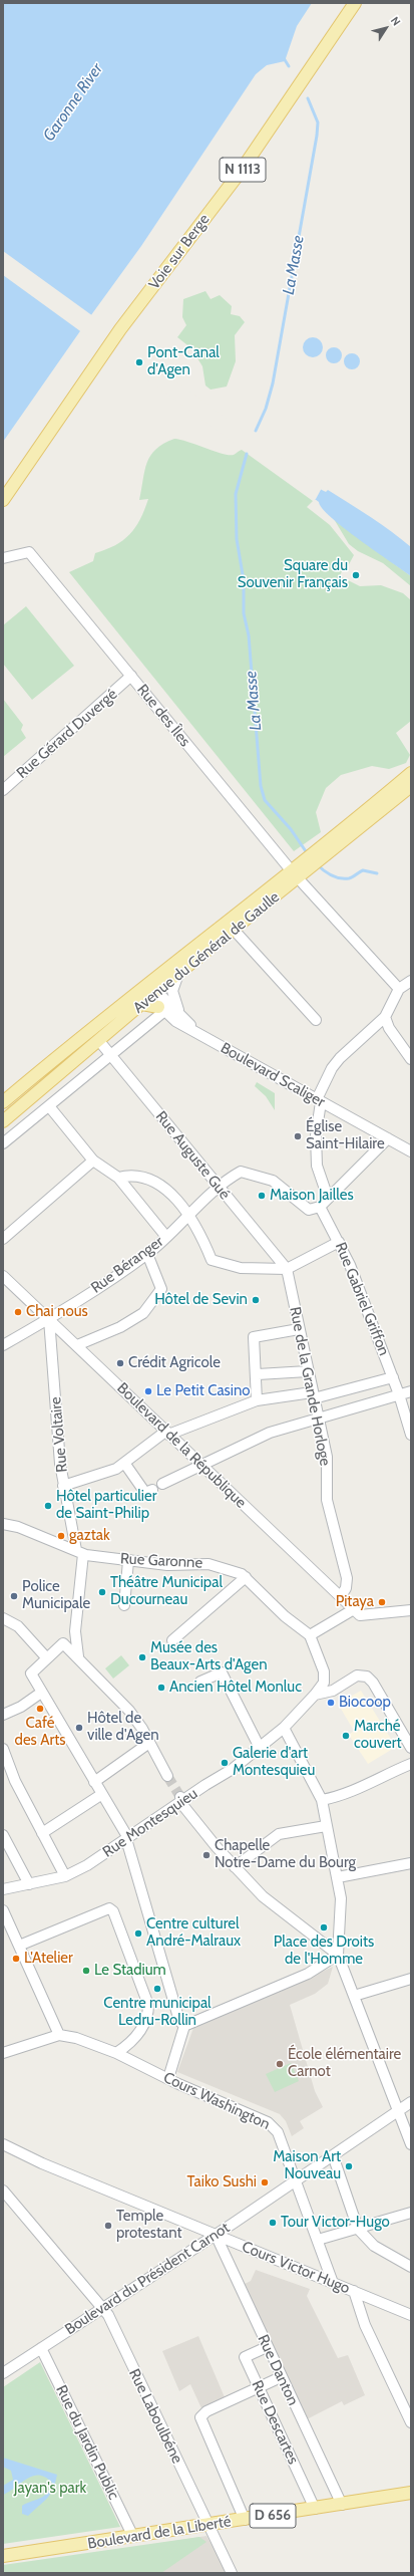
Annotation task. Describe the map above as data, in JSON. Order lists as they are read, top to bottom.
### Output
{
  "streets": {
    "main road": [
      "N 1113",
      "Voie sur Berge",
      "Avenue du Général de Gaulle",
      "D 656",
      "Boulevard de la Liberté"
    ],
    "street": [
      "Rue des Îles",
      "Rue Gérard Duvergé",
      "Boulevard Scaliger",
      "Rue Auguste Gué",
      "Rue Béranger",
      "Rue Gabriel Griffon",
      "Rue de la Grande Horloge",
      "Rue Voltaire",
      "Boulevard de la République",
      "Rue Garonne",
      "Rue Montesquieu",
      "Cours Washington",
      "Cours Victor Hugo",
      "Boulevard du Président Carnot",
      "Rue Danton",
      "Rue Laboulbéne",
      "Rue Descartes",
      "Rue du Jardin Public"
    ]
  },
  "crossings": [
    ["Rue des Îles", "Rue Gérard Duvergé"],
    ["Rue des Îles", "Avenue du Général de Gaulle"],
    ["Avenue du Général de Gaulle", "Boulevard Scaliger"],
    ["Avenue du Général de Gaulle", "Rue Auguste Gué"],
    ["Rue Auguste Gué", "Rue Béranger"],
    ["Rue Auguste Gué", "Rue de la Grande Horloge"],
    ["Rue Béranger", "Rue Gabriel Griffon"],
    ["Rue Béranger", "Rue Voltaire"],
    ["Rue Béranger", "Boulevard de la République"],
    ["Rue de la Grande Horloge", "Boulevard de la République"],
    ["Rue Voltaire", "Boulevard de la République"],
    ["Rue Voltaire", "Rue Garonne"],
    ["Rue Garonne", "Rue Montesquieu"],
    ["Cours Washington", "Cours Victor Hugo"],
    ["Cours Washington", "Boulevard du Président Carnot"],
    ["Cours Victor Hugo", "Boulevard du Président Carnot"],
    ["Cours Victor Hugo", "Rue Danton"],
    ["Boulevard du Président Carnot", "Rue Danton"],
    ["Boulevard du Président Carnot", "Rue Laboulbéne"],
    ["Boulevard du Président Carnot", "Rue du Jardin Public"],
    ["Rue Danton", "Rue Descartes"],
    ["Rue Danton", "Boulevard de la Liberté"],
    ["Rue Laboulbéne", "Boulevard de la Liberté"],
    ["Rue Descartes", "Boulevard de la Liberté"],
    ["Rue du Jardin Public", "Boulevard de la Liberté"]
  ],
  "water": ["Garonne River", "La Masse"],
  "parks": ["Jayan's park"],
  "places": [
    "Pont-Canal d'Agen",
    "Square du Souvenir Français",
    "Église Saint-Hilaire",
    "Maison Jailles",
    "Hôtel de Sevin",
    "Chai nous",
    "Crédit Agricole",
    "Le Petit Casino",
    "Hôtel particulier de Saint-Philip",
    "gaztak",
    "Théâtre Municipal Ducourneau",
    "Police Municipale",
    "Pitaya",
    "Musée des Beaux-Arts d'Agen",
    "Ancien Hôtel Monluc",
    "Biocoop",
    "Café des Arts",
    "Hôtel de ville d'Agen",
    "Marché couvert",
    "Galerie d'art Montesquieu",
    "Chapelle Notre-Dame du Bourg",
    "Place des Droits de l'Homme",
    "Centre culturel André-Malraux",
    "L'Atelier",
    "Le Stadium",
    "Centre municipal Ledru-Rollin",
    "École élémentaire Carnot",
    "Maison Art Nouveau",
    "Taiko Sushi",
    "Tour Victor-Hugo",
    "Temple protestant"
  ],
  "north": "top right"
}
